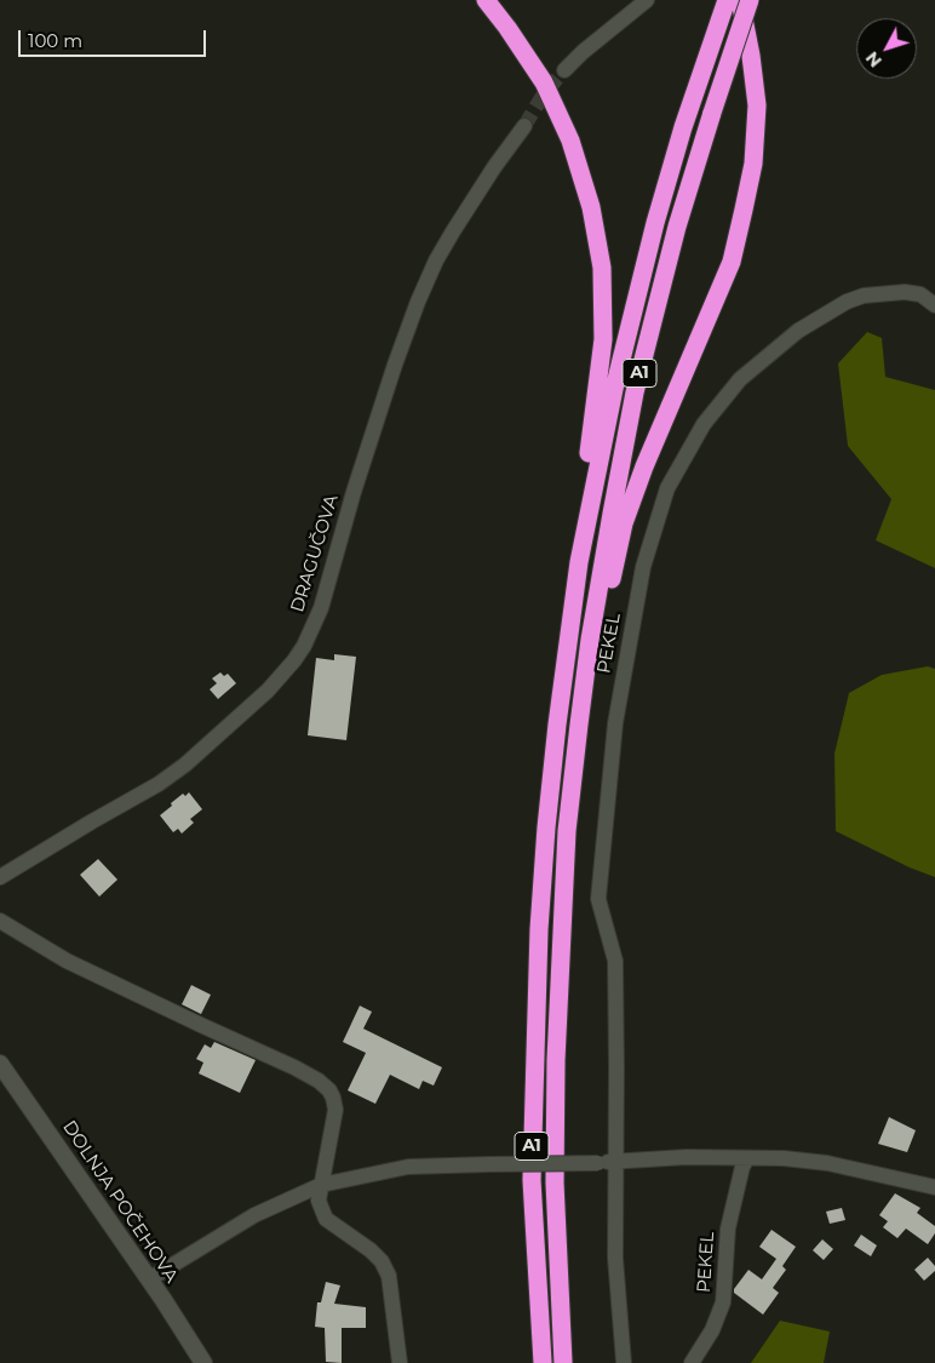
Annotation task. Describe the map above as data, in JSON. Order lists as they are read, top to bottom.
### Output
{
  "streets": {
    "highway": ["A1"],
    "main road": ["DOLNJA POČEHOVA"],
    "street": ["DRAGUČOVA", "PEKEL"]
  },
  "scale_bar": "100 m",
  "north": "bottom left"
}
